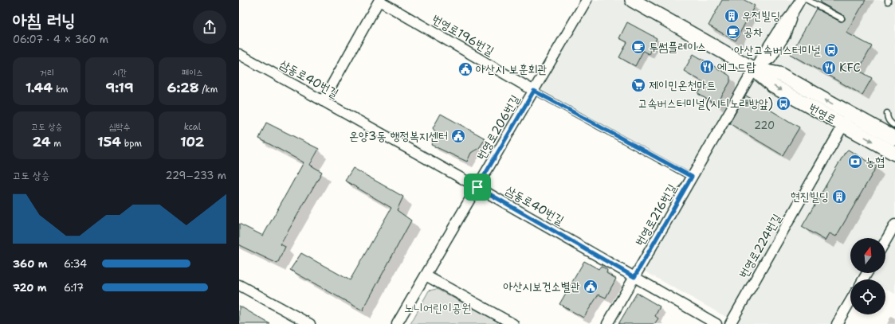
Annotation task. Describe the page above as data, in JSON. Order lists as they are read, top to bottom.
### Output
{
  "streets": {
    "street": [
      "번영로196번길",
      "삼동로40번길",
      "번영로",
      "번영로206번길",
      "번영로216번길",
      "번영로224번길"
    ]
  },
  "crossings": [
    ["번영로196번길", "삼동로40번길"],
    ["번영로196번길", "번영로206번길"],
    ["삼동로40번길", "번영로206번길"],
    ["삼동로40번길", "번영로216번길"],
    ["번영로", "번영로216번길"],
    ["번영로", "번영로224번길"],
    ["번영로206번길", "번영로216번길"]
  ],
  "parks": ["노니어린이공원"],
  "places": {
    "building": ["우전빌딩", "현진빌딩"],
    "cafe": ["공차", "투썸플레이스"],
    "bus stop": ["아산고속버스터미널", "고속버스터미널(시티노래방앞)"],
    "restaurant": ["에그드랍", "KFC"],
    "public building": ["아산시 보훈회관", "온양3동 행정복지센터", "아산시보건소별관"],
    "supermarket": ["제이민온천마트"],
    "bank": ["농협"]
  },
  "house_numbers": ["220"],
  "north": "top",
  "page": {
    "heading": ["아침 러닝", "06:07 · 4 × 360 m"],
    "stats": [
      ["거리", "1.44 km"],
      ["시간", "9:19"],
      ["페이스", "6:28 /km"],
      ["고도 상승", "24 m"],
      ["심박수", "154 bpm"],
      ["kcal", "102"]
    ],
    "chart": ["고도 상승", "229–233 m"],
    "list": [
      {
        "name": "360 m",
        "note": "6:34"
      },
      {
        "name": "720 m",
        "note": "6:17"
      }
    ]
  }
}
